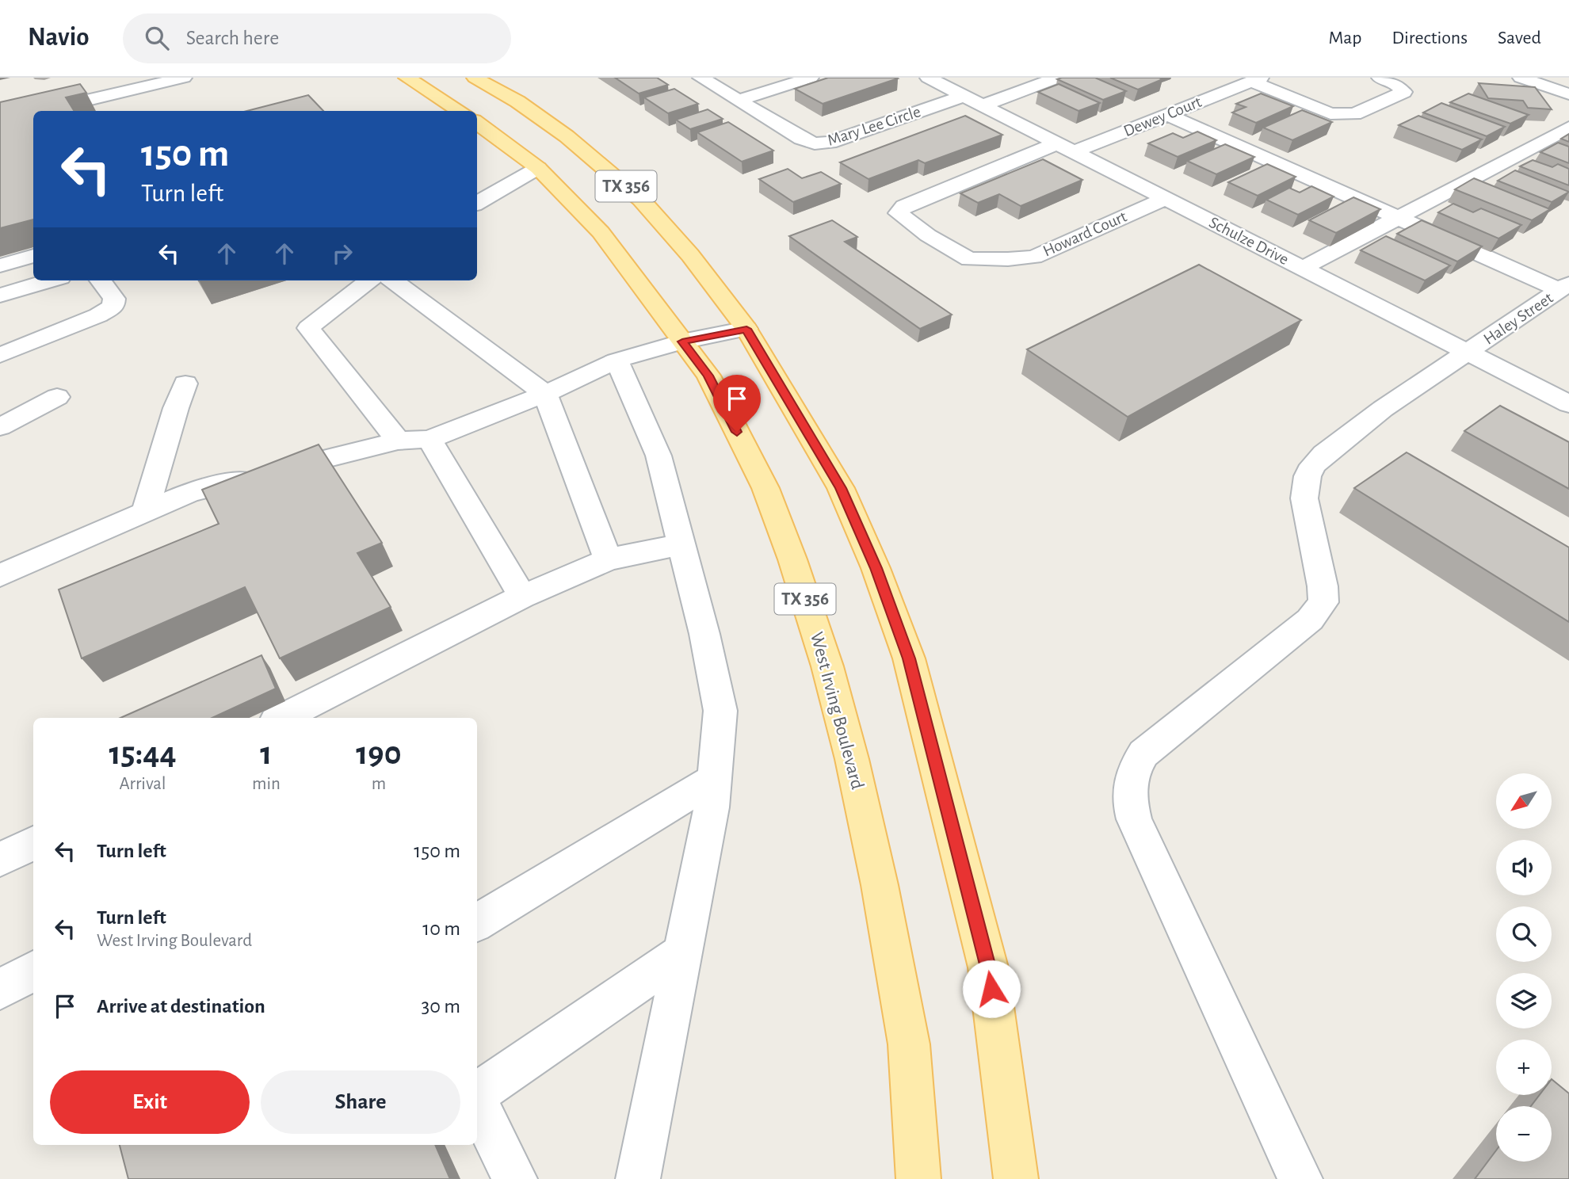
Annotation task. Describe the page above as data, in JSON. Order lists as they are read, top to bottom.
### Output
{
  "streets": {
    "main road": ["TX 356", "West Irving Boulevard"],
    "street": [
      "Dewey Court",
      "Mary Lee Circle",
      "Howard Court",
      "Schulze Drive",
      "Haley Street"
    ]
  },
  "crossings": [
    ["Dewey Court", "Howard Court"],
    ["Dewey Court", "Schulze Drive"],
    ["Mary Lee Circle", "Schulze Drive"],
    ["Howard Court", "Schulze Drive"],
    ["Schulze Drive", "Haley Street"]
  ],
  "north": "bottom left",
  "page": {
    "header": "Navio",
    "search": "Search here",
    "nav": ["Map", "Directions", "Saved"],
    "turn": ["150 m", "Turn left"],
    "eta": [
      "15:44",
      "Arrival",
      "1",
      "min",
      "190",
      "m"
    ],
    "map_buttons": ["+", "−"],
    "list": [
      {
        "name": "Turn left",
        "value": "150 m"
      },
      {
        "name": "Turn left",
        "note": "West Irving Boulevard",
        "value": "10 m"
      },
      {
        "name": "Arrive at destination",
        "value": "30 m"
      }
    ],
    "buttons": ["Exit", "Share"]
  }
}
